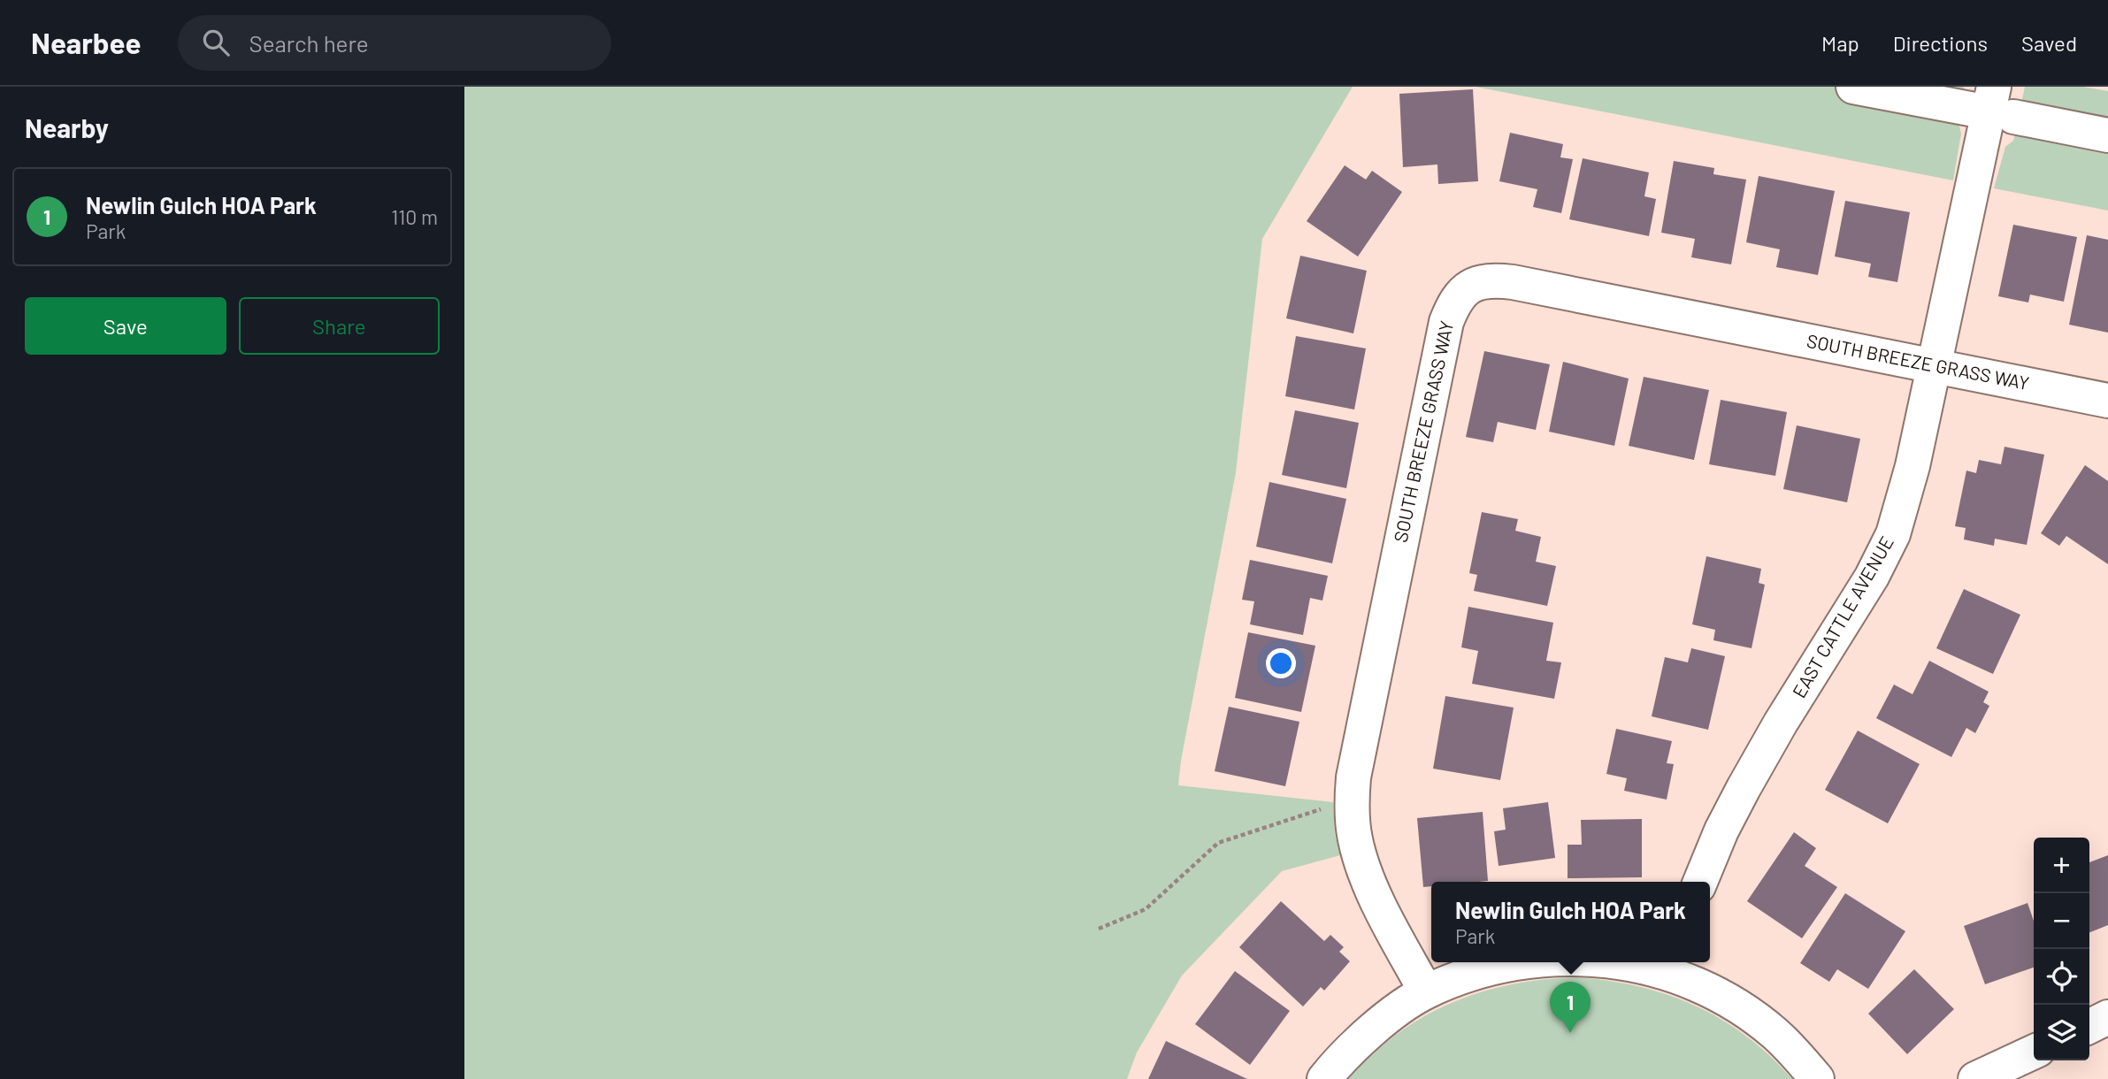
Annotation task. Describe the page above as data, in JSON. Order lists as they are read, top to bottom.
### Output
{
  "streets": {
    "street": ["SOUTH BREEZE GRASS WAY", "EAST CATTLE AVENUE"]
  },
  "crossings": [
    ["SOUTH BREEZE GRASS WAY", "EAST CATTLE AVENUE"]
  ],
  "page": {
    "header": "Nearbee",
    "search": "Search here",
    "nav": ["Map", "Directions", "Saved"],
    "heading": "Nearby",
    "list": [
      {
        "mark": "1",
        "name": "Newlin Gulch HOA Park",
        "note": "Park",
        "value": "110 m"
      }
    ],
    "buttons": ["Save", "Share"],
    "map_buttons": ["+", "−"],
    "popup": ["Newlin Gulch HOA Park", "Park"],
    "pins": "1"
  }
}
